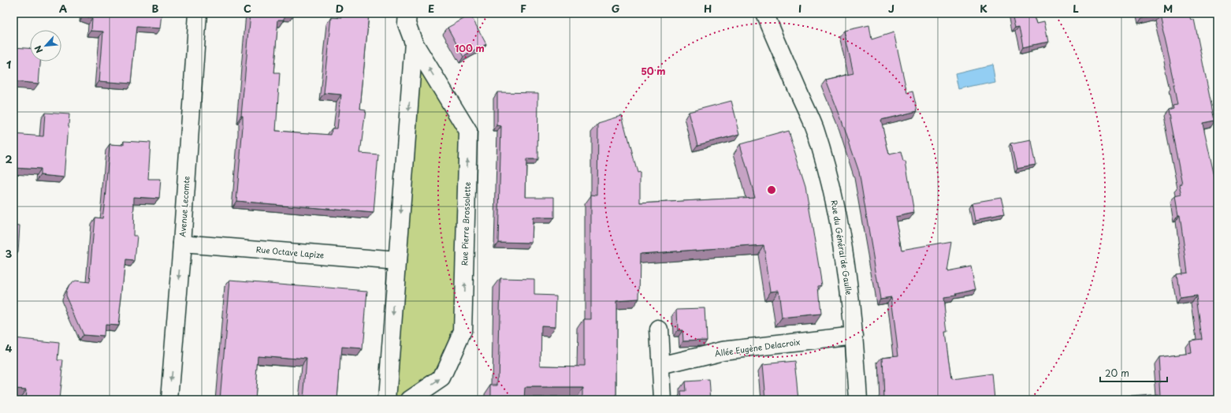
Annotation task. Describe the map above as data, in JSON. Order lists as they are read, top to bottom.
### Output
{
  "streets": {
    "street": [
      "Avenue Lecomte",
      "Rue Pierre Brossolette",
      "Rue du Général de Gaulle",
      "Rue Octave Lapize",
      "Allée Eugène Delacroix"
    ]
  },
  "crossings": [
    ["Avenue Lecomte", "Rue Octave Lapize"],
    ["Rue Pierre Brossolette", "Rue Octave Lapize"],
    ["Rue du Général de Gaulle", "Allée Eugène Delacroix"]
  ],
  "one_way": ["Avenue Lecomte"],
  "scale_bar": "20 m",
  "north": "bottom left",
  "grid": {
    "columns": [
      "A",
      "B",
      "C",
      "D",
      "E",
      "F",
      "G",
      "H",
      "I",
      "J",
      "K",
      "L",
      "M"
    ],
    "rows": [
      "1",
      "2",
      "3",
      "4"
    ]
  },
  "rings": ["100 m", "50 m"]
}
